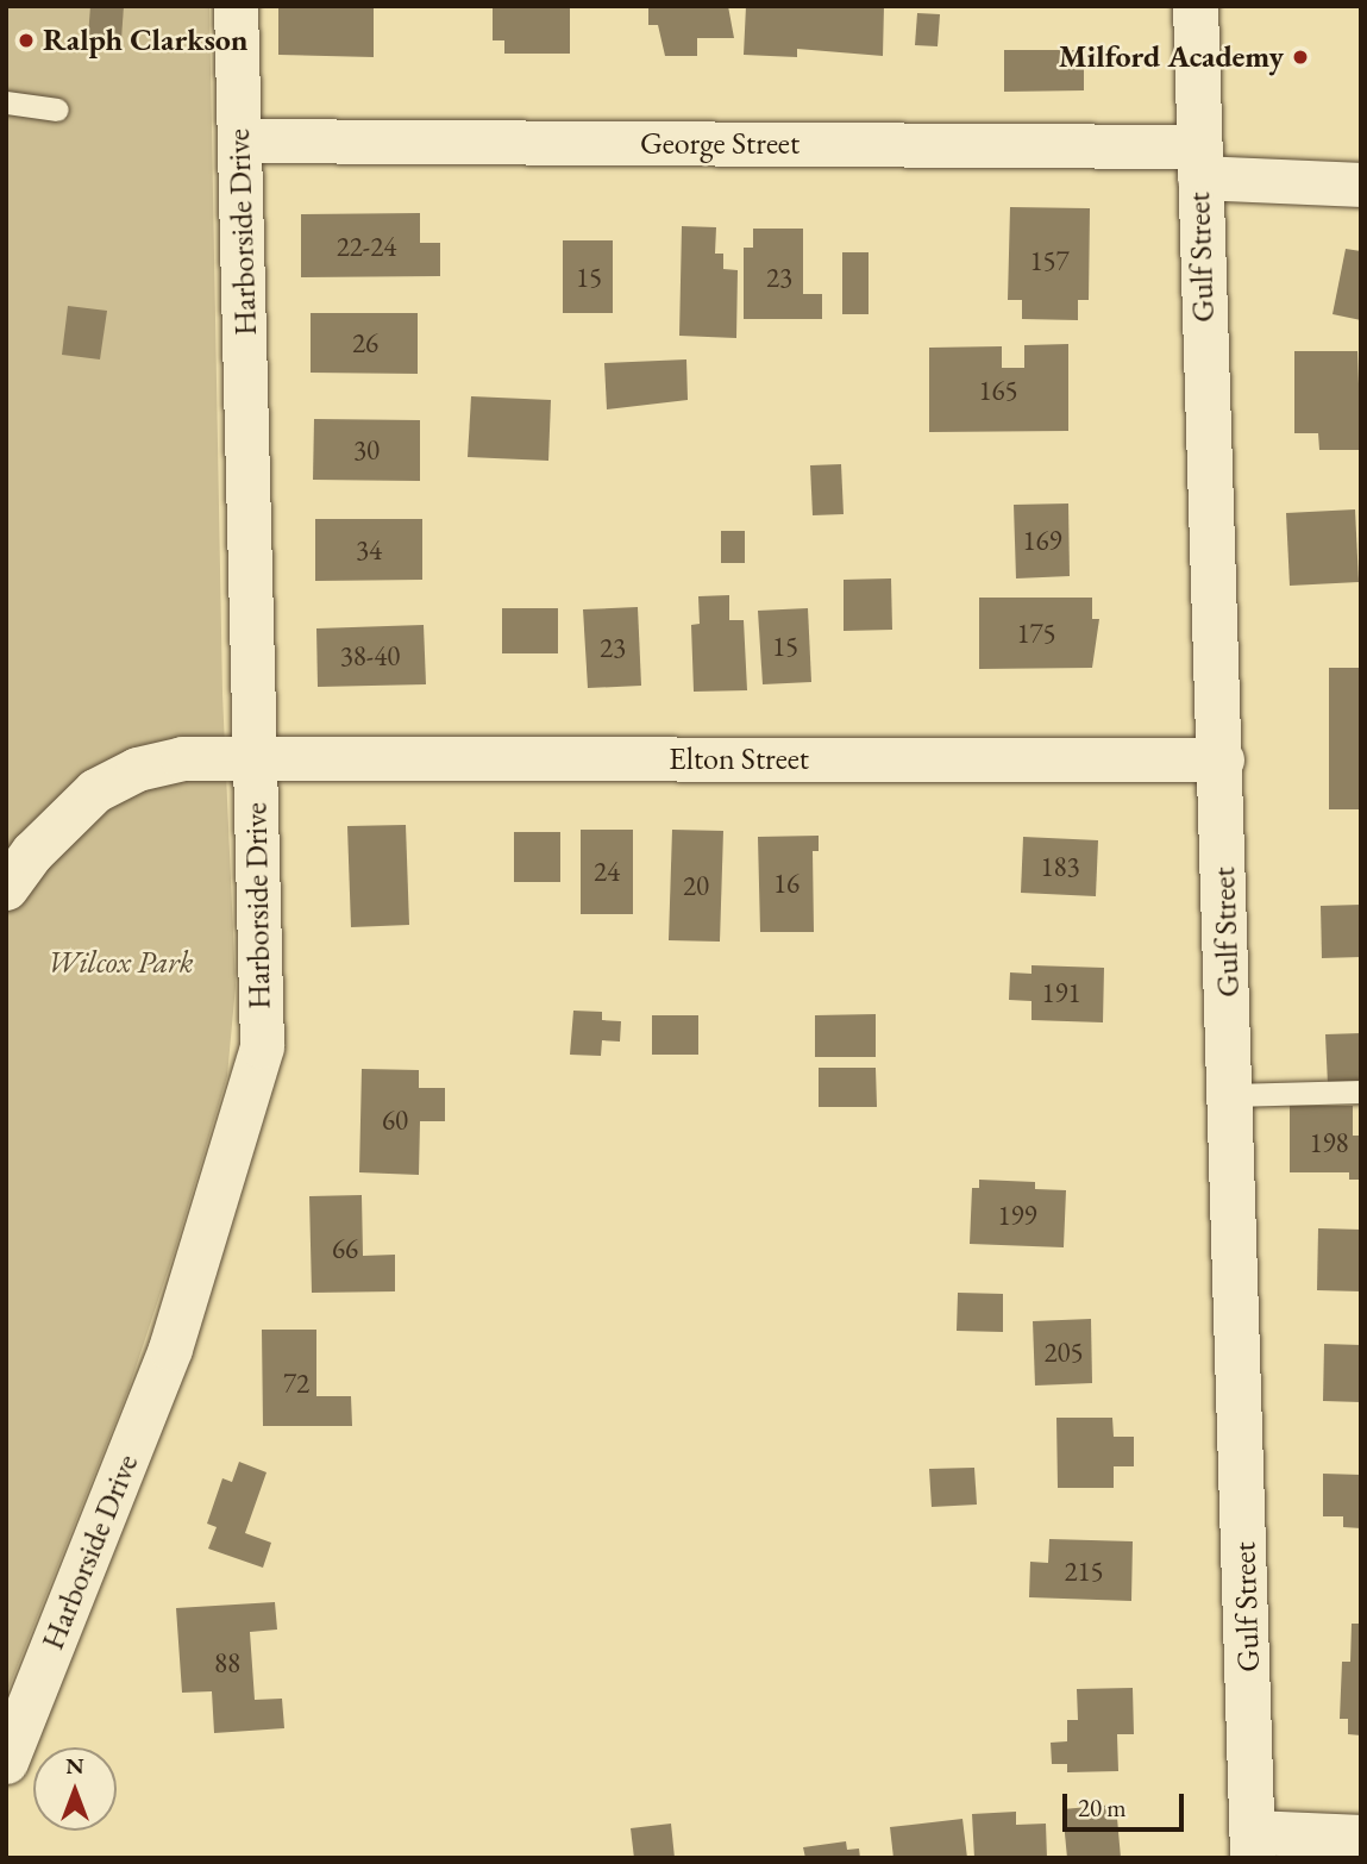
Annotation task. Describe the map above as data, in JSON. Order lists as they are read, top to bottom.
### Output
{
  "streets": {
    "main road": ["Gulf Street"],
    "street": ["George Street", "Harborside Drive", "Elton Street"]
  },
  "crossings": [
    ["George Street", "Harborside Drive"],
    ["George Street", "Gulf Street"],
    ["Harborside Drive", "Elton Street"],
    ["Gulf Street", "Elton Street"]
  ],
  "parks": ["Wilcox Park"],
  "places": ["Ralph Clarkson", "Milford Academy"],
  "house_numbers": [
    "22-24",
    "157",
    "15",
    "23",
    "26",
    "165",
    "30",
    "169",
    "34",
    "175",
    "15",
    "23",
    "38-40",
    "183",
    "24",
    "16",
    "20",
    "191",
    "60",
    "198",
    "199",
    "66",
    "205",
    "72",
    "215",
    "88"
  ],
  "scale_bar": "20 m",
  "north": "top"
}
